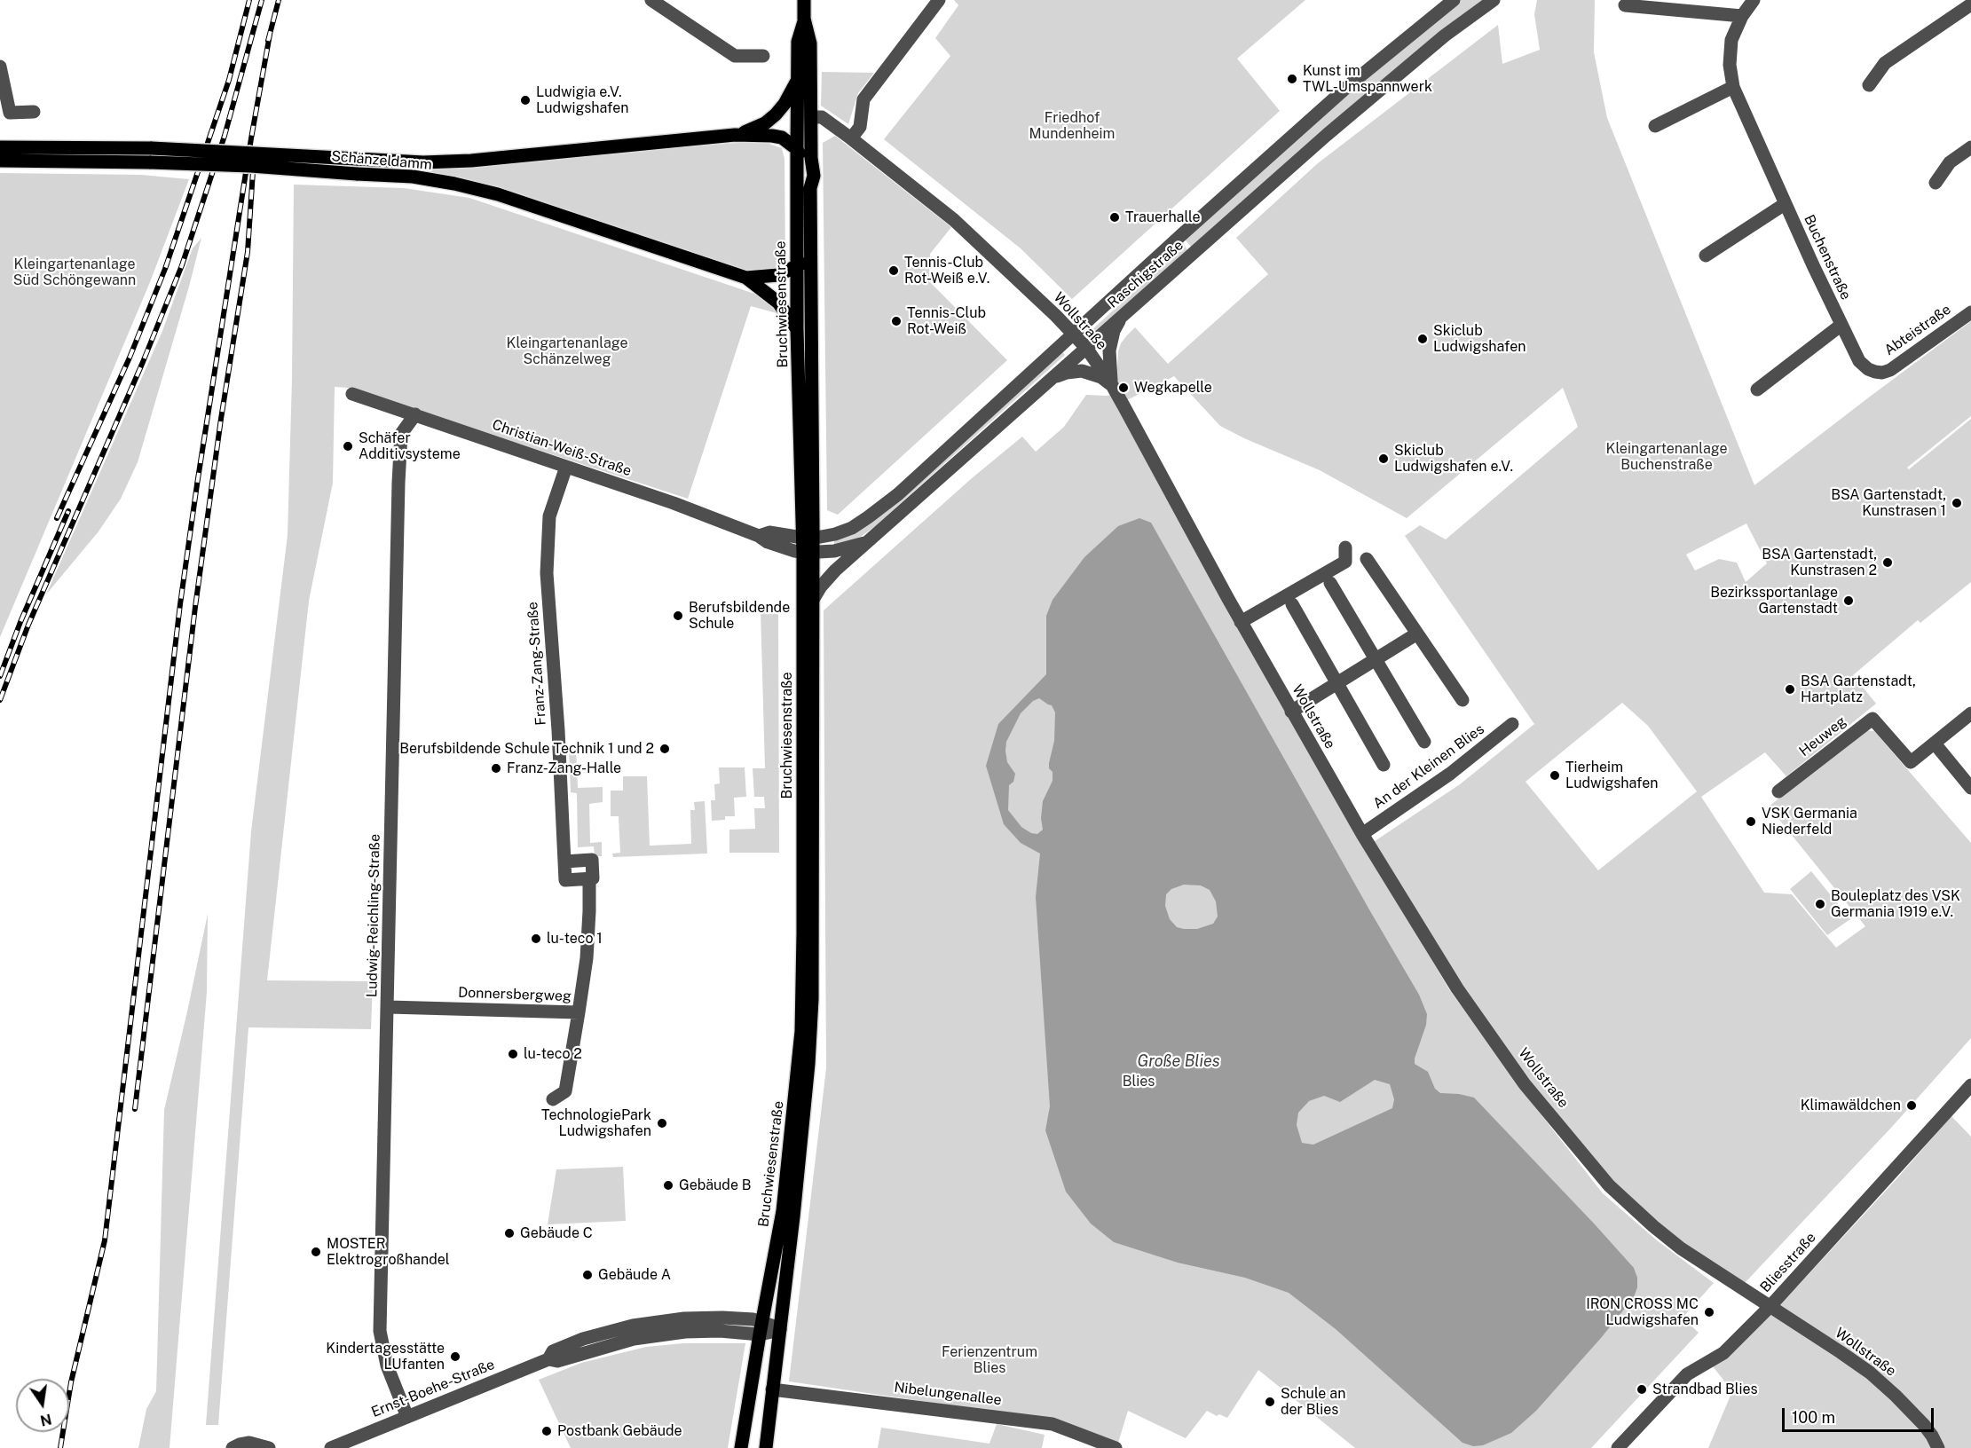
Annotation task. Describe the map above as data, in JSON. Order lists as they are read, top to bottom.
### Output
{
  "streets": {
    "main road": ["Schänzeldamm", "Bruchwiesenstraße"],
    "street": [
      "Buchenstraße",
      "Raschigstraße",
      "Wollstraße",
      "Abteistraße",
      "Christian-Weiß-Straße",
      "Franz-Zang-Straße",
      "Heuweg",
      "An der Kleinen Blies",
      "Ludwig-Reichling-Straße",
      "Donnersbergweg",
      "Bliesstraße",
      "Ernst-Boehe-Straße",
      "Nibelungenallee"
    ]
  },
  "crossings": [
    ["Schänzeldamm", "Bruchwiesenstraße"],
    ["Buchenstraße", "Abteistraße"],
    ["Raschigstraße", "Bruchwiesenstraße"],
    ["Raschigstraße", "Wollstraße"],
    ["Raschigstraße", "Christian-Weiß-Straße"],
    ["Bruchwiesenstraße", "Wollstraße"],
    ["Bruchwiesenstraße", "Christian-Weiß-Straße"],
    ["Bruchwiesenstraße", "Ernst-Boehe-Straße"],
    ["Bruchwiesenstraße", "Nibelungenallee"],
    ["Wollstraße", "An der Kleinen Blies"],
    ["Wollstraße", "Bliesstraße"],
    ["Christian-Weiß-Straße", "Franz-Zang-Straße"],
    ["Christian-Weiß-Straße", "Ludwig-Reichling-Straße"],
    ["Ludwig-Reichling-Straße", "Donnersbergweg"],
    ["Ludwig-Reichling-Straße", "Ernst-Boehe-Straße"]
  ],
  "water": ["Große Blies"],
  "parks": [
    "Friedhof Mundenheim",
    "Kleingartenanlage Süd Schöngewann",
    "Kleingartenanlage Schänzelweg",
    "Kleingartenanlage Buchenstraße",
    "Blies",
    "Ferienzentrum Blies"
  ],
  "places": [
    "Kunst im TWL-Umspannwerk",
    "Ludwigia e.V. Ludwigshafen",
    "Trauerhalle",
    "Tennis-Club Rot-Weiß e.V.",
    "Tennis-Club Rot-Weiß",
    "Skiclub Ludwigshafen",
    "Wegkapelle",
    "Schäfer Additivsysteme",
    "Skiclub Ludwigshafen e.V.",
    "BSA Gartenstadt, Kunstrasen 1",
    "BSA Gartenstadt, Kunstrasen 2",
    "Bezirkssportanlage Gartenstadt",
    "Berufsbildende Schule",
    "BSA Gartenstadt, Hartplatz",
    "Berufsbildende Schule Technik 1 und 2",
    "Franz-Zang-Halle",
    "Tierheim Ludwigshafen",
    "VSK Germania Niederfeld",
    "Bouleplatz des VSK Germania 1919 e.V.",
    "lu-teco 1",
    "lu-teco 2",
    "Klimawäldchen",
    "TechnologiePark Ludwigshafen",
    "Gebäude B",
    "Gebäude C",
    "MOSTER Elektrogroßhandel",
    "Gebäude A",
    "IRON CROSS MC Ludwigshafen",
    "Kindertagesstätte LUfanten",
    "Strandbad Blies",
    "Schule an der Blies",
    "Postbank Gebäude"
  ],
  "scale_bar": "100 m",
  "north": "bottom"
}
